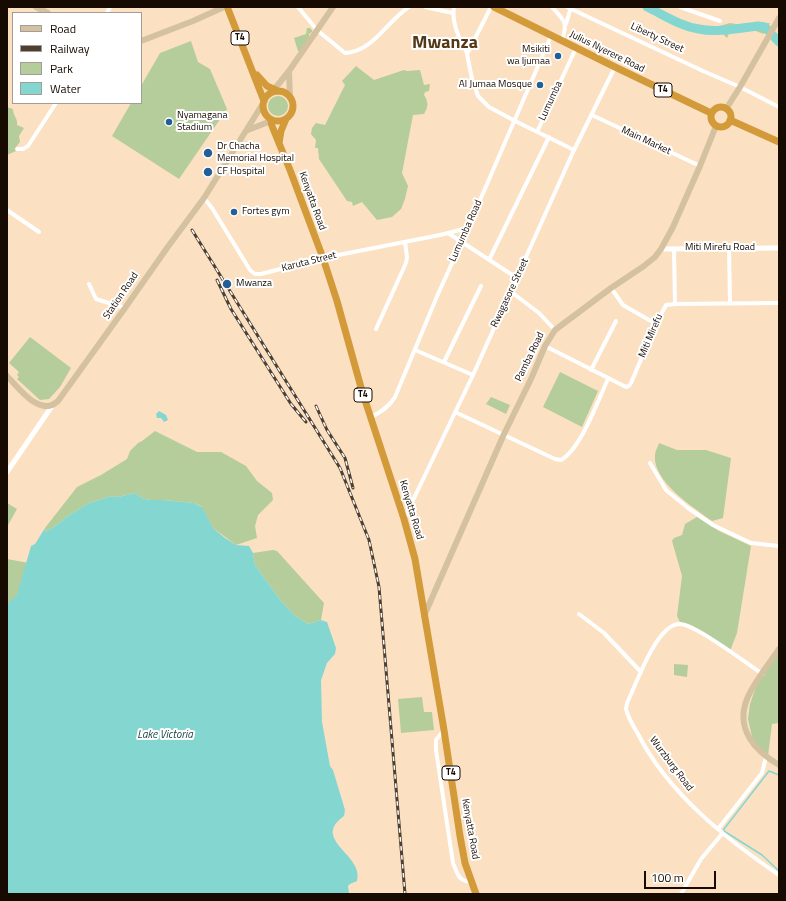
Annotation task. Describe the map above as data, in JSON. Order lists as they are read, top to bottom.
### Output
{
  "streets": {
    "highway": ["T4", "Julius Nyerere Road", "Kenyatta Road"],
    "main road": ["Station Road", "Pamba Road"],
    "street": [
      "Liberty Street",
      "Lumumba",
      "Main Market",
      "Lumumba Road",
      "Miti Mirefu Road",
      "Karuta Street",
      "Rwagasore Street",
      "Miti Mirefu",
      "Wurzburg Road"
    ]
  },
  "crossings": [
    ["T4", "Kenyatta Road"],
    ["T4", "Station Road"],
    ["Julius Nyerere Road", "Lumumba"],
    ["Julius Nyerere Road", "Lumumba Road"],
    ["Julius Nyerere Road", "Rwagasore Street"],
    ["Julius Nyerere Road", "Pamba Road"],
    ["Lumumba", "Lumumba Road"],
    ["Main Market", "Rwagasore Street"],
    ["Main Market", "Pamba Road"],
    ["Kenyatta Road", "Lumumba Road"],
    ["Kenyatta Road", "Karuta Street"],
    ["Kenyatta Road", "Rwagasore Street"],
    ["Kenyatta Road", "Station Road"],
    ["Kenyatta Road", "Pamba Road"],
    ["Lumumba Road", "Karuta Street"],
    ["Miti Mirefu Road", "Pamba Road"],
    ["Karuta Street", "Station Road"],
    ["Miti Mirefu", "Pamba Road"]
  ],
  "districts": ["Mwanza"],
  "water": ["Lake Victoria"],
  "places": [
    "Msikiti wa Ijumaa",
    "Al Jumaa Mosque",
    "Nyamagana Stadium",
    "Dr Chacha Memorial Hospital",
    "CF Hospital",
    "Fortes gym",
    "Mwanza"
  ],
  "legend": [
    "Road",
    "Railway",
    "Park",
    "Water"
  ],
  "scale_bar": "100 m"
}
